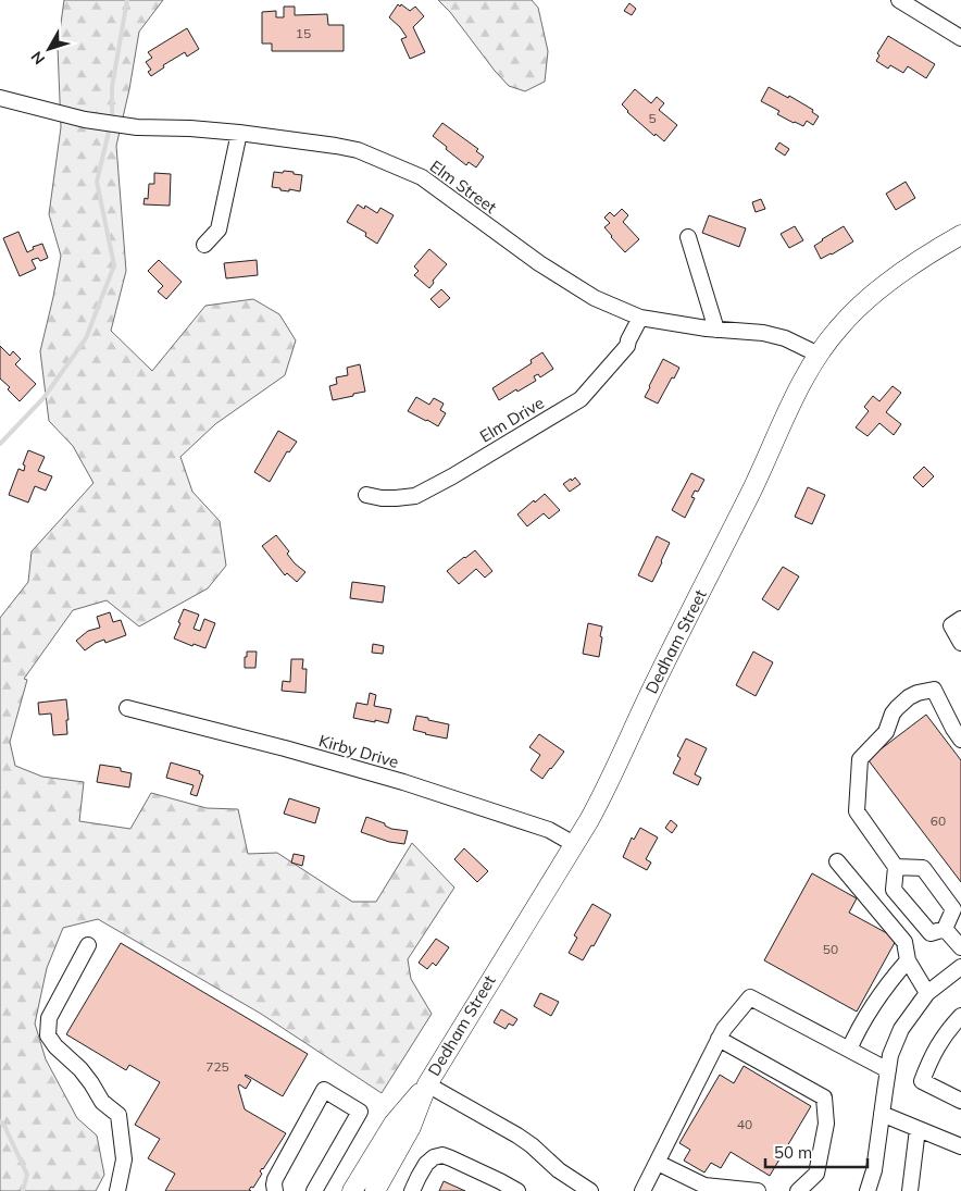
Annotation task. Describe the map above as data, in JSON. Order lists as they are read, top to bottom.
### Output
{
  "streets": {
    "main road": ["Dedham Street"],
    "street": ["Elm Street", "Elm Drive", "Kirby Drive"]
  },
  "crossings": [
    ["Elm Street", "Elm Drive"],
    ["Elm Street", "Dedham Street"],
    ["Dedham Street", "Kirby Drive"]
  ],
  "house_numbers": [
    "15",
    "5",
    "60",
    "50",
    "725",
    "40"
  ],
  "scale_bar": "50 m",
  "north": "bottom left"
}
